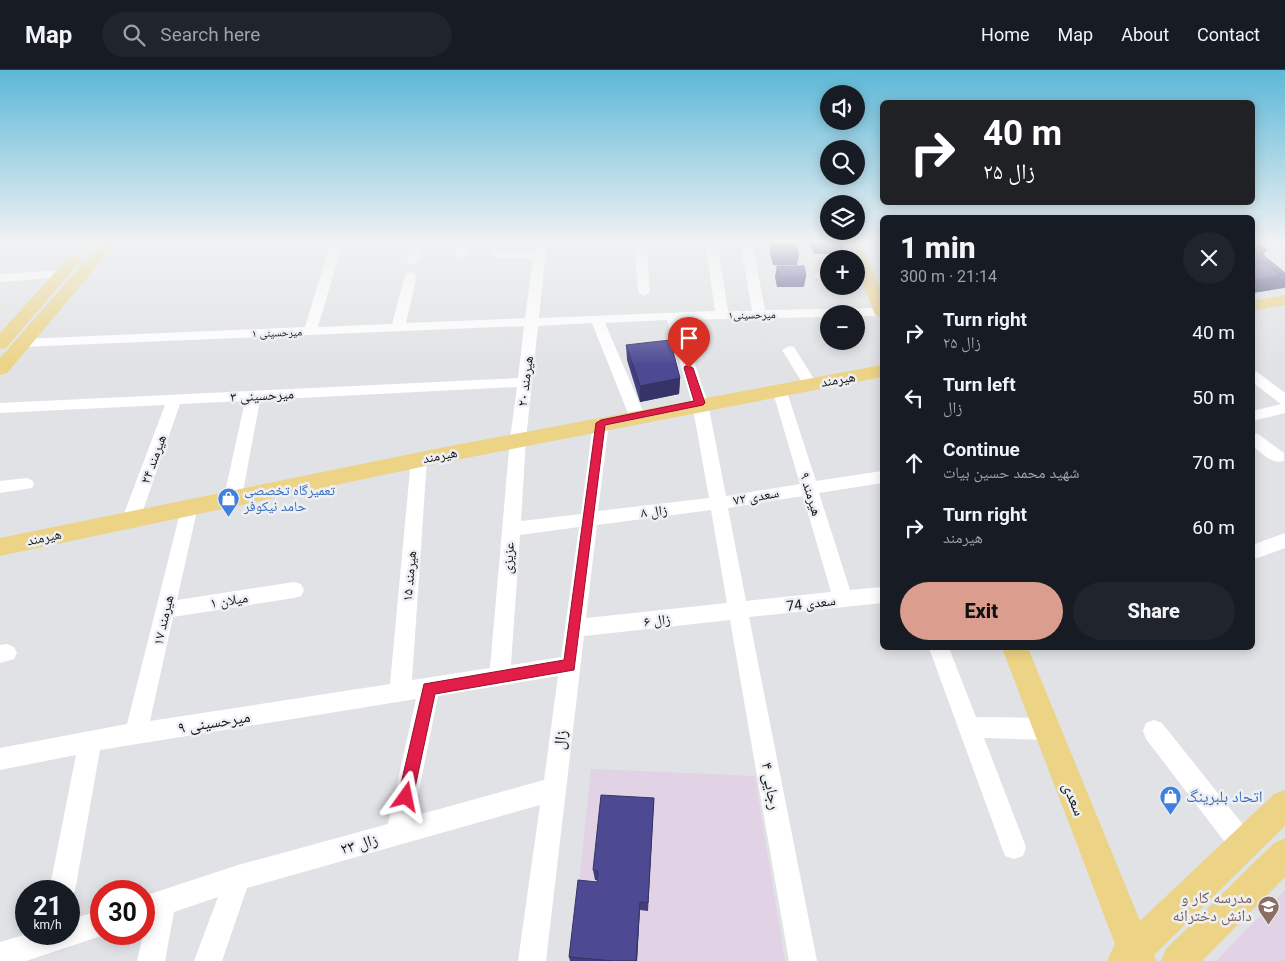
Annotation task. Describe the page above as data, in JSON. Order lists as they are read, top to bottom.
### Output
{
  "streets": {
    "main road": ["هیرمند", "سعدی"],
    "street": [
      "میرحسینی۱",
      "میرحسینی ۱",
      "هیرمند ۲۰",
      "میرحسینی ۳",
      "هیرمند ۲۴",
      "هیرمند ۹",
      "سعدی ۷۲",
      "زال ۸",
      "عزیزی",
      "هیرمند ۱۵",
      "میلان ۱",
      "سعدی 74",
      "هیرمند ۱۷",
      "زال ۶",
      "میرحسینی ۹",
      "زال",
      "رجایی ۴",
      "زال ۲۳"
    ]
  },
  "crossings": [
    ["میرحسینی۱", "میرحسینی ۱"],
    ["میرحسینی۱", "هیرمند ۲۰"],
    ["میرحسینی۱", "رجایی ۴"],
    ["میرحسینی ۱", "هیرمند ۲۰"],
    ["هیرمند", "هیرمند ۲۰"],
    ["هیرمند", "هیرمند ۲۴"],
    ["هیرمند", "هیرمند ۹"],
    ["هیرمند", "عزیزی"],
    ["هیرمند", "هیرمند ۱۵"],
    ["هیرمند", "هیرمند ۱۷"],
    ["هیرمند", "زال"],
    ["هیرمند", "رجایی ۴"],
    ["هیرمند ۲۰", "میرحسینی ۳"],
    ["هیرمند ۲۰", "عزیزی"],
    ["میرحسینی ۳", "هیرمند ۲۴"],
    ["هیرمند ۹", "سعدی ۷۲"],
    ["هیرمند ۹", "سعدی 74"],
    ["سعدی ۷۲", "زال ۸"],
    ["سعدی ۷۲", "رجایی ۴"],
    ["زال ۸", "عزیزی"],
    ["زال ۸", "زال"],
    ["زال ۸", "رجایی ۴"],
    ["عزیزی", "میرحسینی ۹"],
    ["هیرمند ۱۵", "میرحسینی ۹"],
    ["میلان ۱", "هیرمند ۱۷"],
    ["سعدی 74", "زال ۶"],
    ["سعدی 74", "رجایی ۴"],
    ["هیرمند ۱۷", "میرحسینی ۹"],
    ["زال ۶", "زال"],
    ["زال ۶", "رجایی ۴"],
    ["میرحسینی ۹", "زال"],
    ["زال", "زال ۲۳"]
  ],
  "places": {
    "shop": ["تعمیرگاه تخصصی حامد نیکوفر", "اتحاد بلبرینگ"],
    "school or university": ["مدرسه کار و دانش دخترانه"]
  },
  "page": {
    "header": "Map",
    "search": "Search here",
    "nav": [
      "Home",
      "Map",
      "About",
      "Contact"
    ],
    "map_buttons": ["+", "−"],
    "turn": ["40 m", "زال ۲۵"],
    "heading": ["1 min", "300 m · 21:14"],
    "list": [
      {
        "name": "Turn right",
        "note": "زال ۲۵",
        "value": "40 m"
      },
      {
        "name": "Turn left",
        "note": "زال",
        "value": "50 m"
      },
      {
        "name": "Continue",
        "note": "شهید محمد حسین بیات",
        "value": "70 m"
      },
      {
        "name": "Turn right",
        "note": "هیرمند",
        "value": "60 m"
      }
    ],
    "buttons": ["Exit", "Share"],
    "speed": "21 km/h",
    "limit": "30"
  }
}
